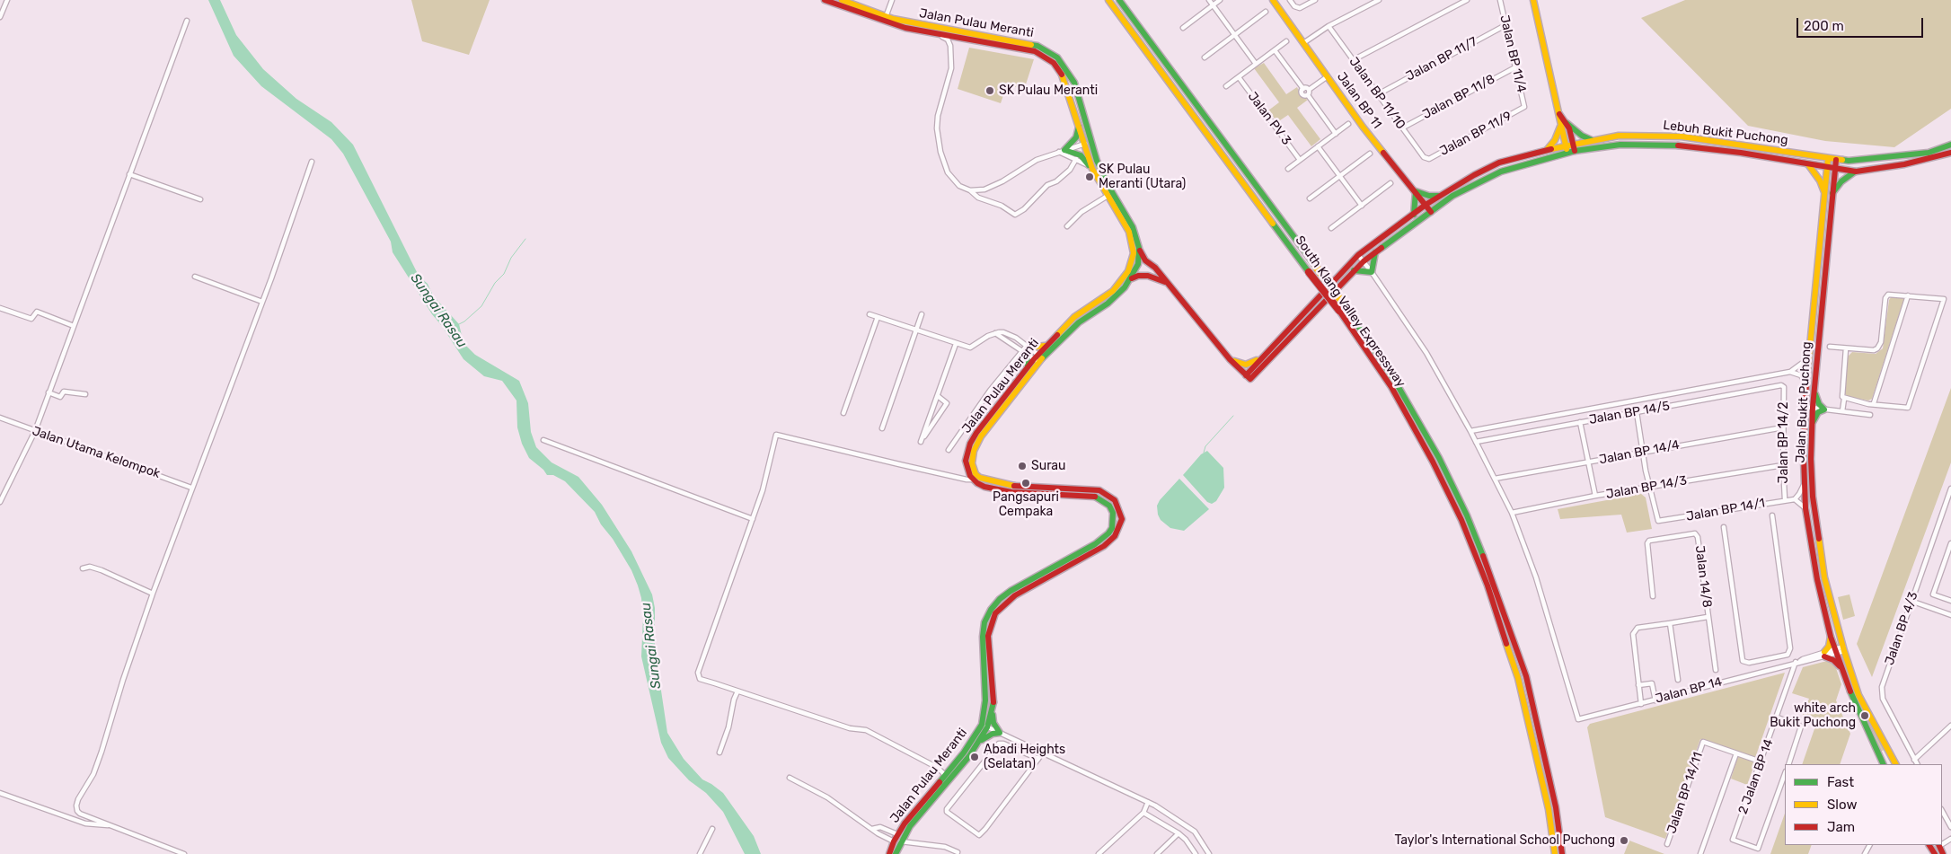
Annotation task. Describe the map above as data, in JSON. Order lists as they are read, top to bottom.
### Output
{
  "streets": {
    "main road": [
      "Jalan Pulau Meranti",
      "Jalan BP 11",
      "Lebuh Bukit Puchong",
      "South Klang Valley Expressway",
      "Jalan Bukit Puchong"
    ],
    "street": [
      "Jalan BP 11/4",
      "Jalan BP 11/7",
      "Jalan BP 11/10",
      "Jalan BP 11/8",
      "Jalan PV 3",
      "Jalan BP 11/9",
      "Jalan BP 14/5",
      "Jalan BP 14/2",
      "Jalan Utama Kelompok",
      "Jalan BP 14/4",
      "Jalan BP 14/3",
      "Jalan BP 14/1",
      "Jalan 14/8",
      "Jalan BP 4/3",
      "Jalan BP 14",
      "2 Jalan BP 14",
      "Jalan BP 14/11"
    ]
  },
  "crossings": [
    ["Jalan BP 11/4", "Jalan BP 11/7"],
    ["Jalan BP 11/4", "Jalan BP 11/8"],
    ["Jalan BP 11/4", "Jalan BP 11/9"],
    ["Jalan BP 11/7", "Jalan BP 11/10"],
    ["Jalan BP 11/10", "Jalan BP 11/8"],
    ["Jalan BP 11/10", "Jalan BP 11/9"],
    ["Jalan BP 11", "Lebuh Bukit Puchong"],
    ["Lebuh Bukit Puchong", "Jalan Bukit Puchong"],
    ["Jalan Bukit Puchong", "Jalan BP 14"],
    ["Jalan BP 14/5", "Jalan BP 14/2"],
    ["Jalan BP 14/2", "Jalan BP 14/4"],
    ["Jalan BP 14/2", "Jalan BP 14/3"],
    ["Jalan BP 14/2", "Jalan BP 14/1"],
    ["Jalan BP 14/3", "Jalan BP 14/1"],
    ["Jalan BP 14/3", "Jalan BP 14"],
    ["Jalan 14/8", "Jalan BP 14"],
    ["Jalan BP 14", "2 Jalan BP 14"]
  ],
  "water": ["Sungai Rasau"],
  "places": [
    "SK Pulau Meranti",
    "SK Pulau Meranti (Utara)",
    "Surau",
    "Pangsapuri Cempaka",
    "white arch Bukit Puchong",
    "Abadi Heights (Selatan)",
    "Taylor's International School Puchong"
  ],
  "legend": ["Fast", "Slow", "Jam"],
  "scale_bar": "200 m"
}
